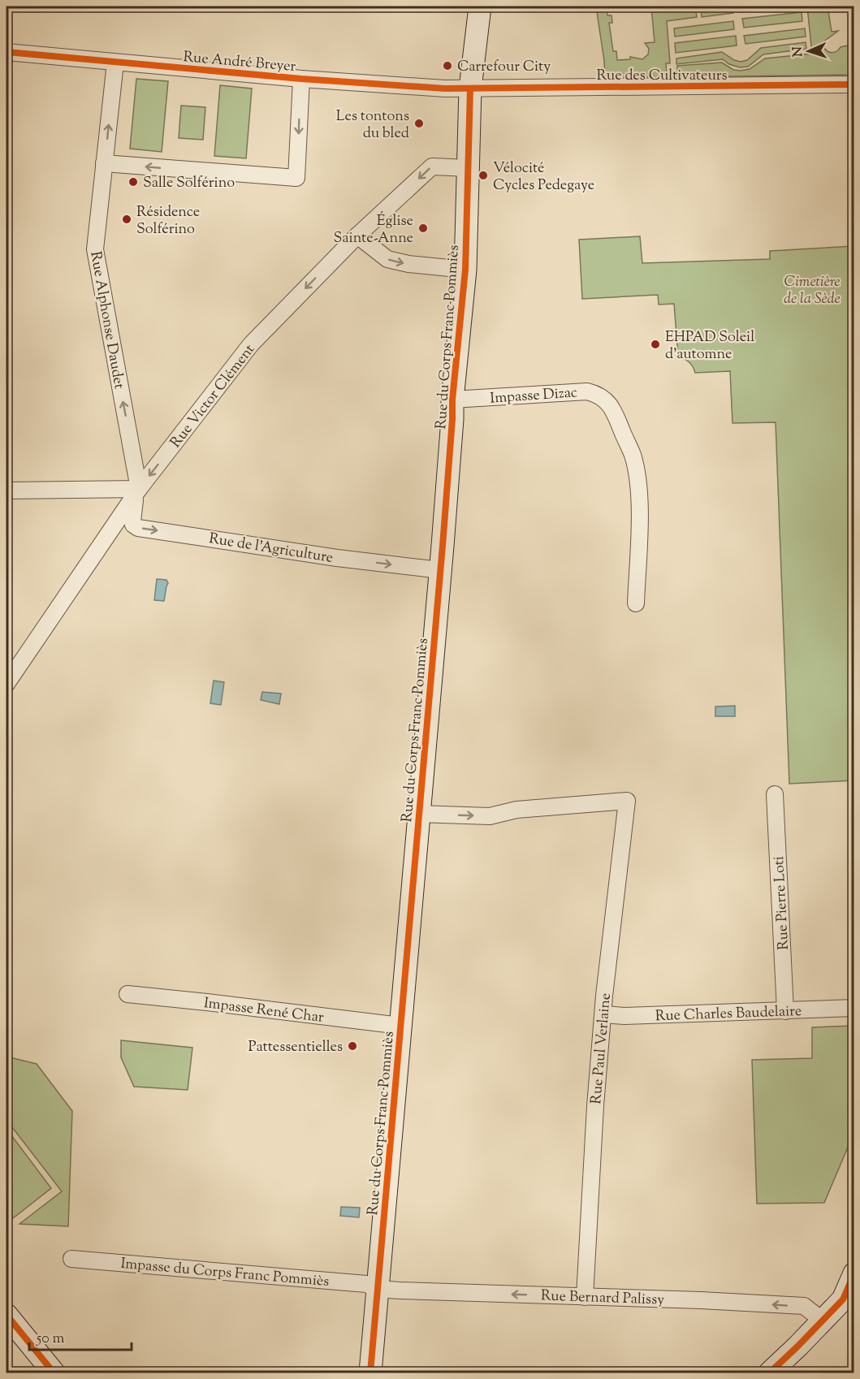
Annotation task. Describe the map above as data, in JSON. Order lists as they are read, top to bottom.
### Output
{
  "streets": {
    "main road": ["Rue du Corps Franc Pommiès"],
    "street": [
      "Rue André Breyer",
      "Rue des Cultivateurs",
      "Rue Alphonse Daudet",
      "Impasse Dizac",
      "Rue Victor Clément",
      "Rue de l'Agriculture",
      "Rue Pierre Loti",
      "Impasse René Char",
      "Rue Charles Baudelaire",
      "Rue Paul Verlaine",
      "Impasse du Corps Franc Pommiès",
      "Rue Bernard Palissy"
    ]
  },
  "crossings": [
    ["Rue André Breyer", "Rue des Cultivateurs"],
    ["Rue André Breyer", "Rue Alphonse Daudet"],
    ["Rue André Breyer", "Rue du Corps Franc Pommiès"],
    ["Rue des Cultivateurs", "Rue du Corps Franc Pommiès"],
    ["Rue Alphonse Daudet", "Rue Victor Clément"],
    ["Rue Alphonse Daudet", "Rue de l'Agriculture"],
    ["Rue du Corps Franc Pommiès", "Impasse Dizac"],
    ["Rue du Corps Franc Pommiès", "Rue Victor Clément"],
    ["Rue du Corps Franc Pommiès", "Rue de l'Agriculture"],
    ["Rue du Corps Franc Pommiès", "Impasse René Char"],
    ["Rue du Corps Franc Pommiès", "Rue Paul Verlaine"],
    ["Rue du Corps Franc Pommiès", "Impasse du Corps Franc Pommiès"],
    ["Rue du Corps Franc Pommiès", "Rue Bernard Palissy"],
    ["Rue Victor Clément", "Rue de l'Agriculture"],
    ["Rue Pierre Loti", "Rue Charles Baudelaire"],
    ["Rue Charles Baudelaire", "Rue Paul Verlaine"],
    ["Rue Paul Verlaine", "Rue Bernard Palissy"],
    ["Impasse du Corps Franc Pommiès", "Rue Bernard Palissy"]
  ],
  "one_way": ["Rue Alphonse Daudet", "Rue Victor Clément", "Rue Bernard Palissy"],
  "parks": ["Cimetière de la Sède"],
  "places": [
    "Carrefour City",
    "Les tontons du bled",
    "Vélocité Cycles Pedegaye",
    "Salle Solférino",
    "Résidence Solférino",
    "Église Sainte-Anne",
    "EHPAD Soleil d'automne",
    "Pattessentielles"
  ],
  "scale_bar": "50 m",
  "north": "left"
}
